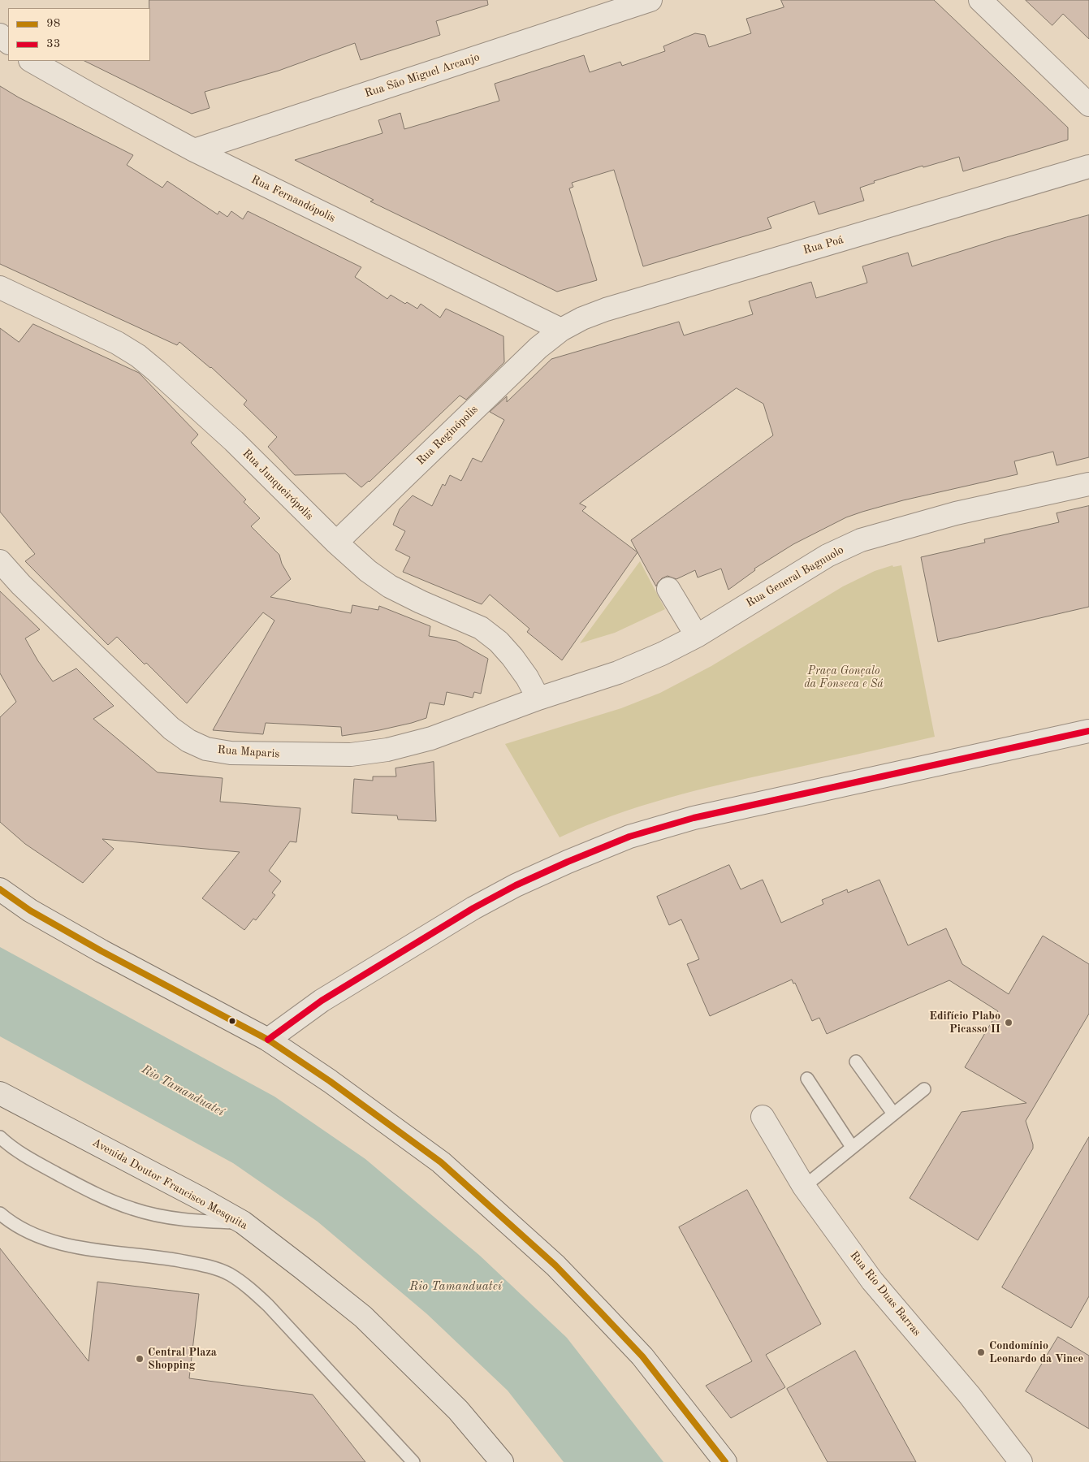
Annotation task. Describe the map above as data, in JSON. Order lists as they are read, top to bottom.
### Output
{
  "streets": {
    "highway": ["Avenida Doutor Francisco Mesquita"],
    "street": [
      "Rua São Miguel Arcanjo",
      "Rua Fernandópolis",
      "Rua Poá",
      "Rua Reginópolis",
      "Rua Junqueirópolis",
      "Rua General Bagnuolo",
      "Rua Maparis",
      "Rua Rio Duas Barras"
    ]
  },
  "crossings": [
    ["Rua São Miguel Arcanjo", "Rua Fernandópolis"],
    ["Rua Fernandópolis", "Rua Poá"],
    ["Rua Fernandópolis", "Rua Reginópolis"],
    ["Rua Poá", "Rua Reginópolis"],
    ["Rua Reginópolis", "Rua Junqueirópolis"],
    ["Rua Junqueirópolis", "Rua General Bagnuolo"],
    ["Rua Junqueirópolis", "Rua Maparis"],
    ["Rua General Bagnuolo", "Rua Maparis"]
  ],
  "water": ["Rio Tamanduateí"],
  "parks": ["Praça Gonçalo da Fonseca e Sá"],
  "places": ["Edifício Plabo Picasso II", "Condomínio Leonardo da Vince", "Central Plaza Shopping"],
  "lines": ["transit line 33", "transit line 98"],
  "legend": ["98", "33"]
}
